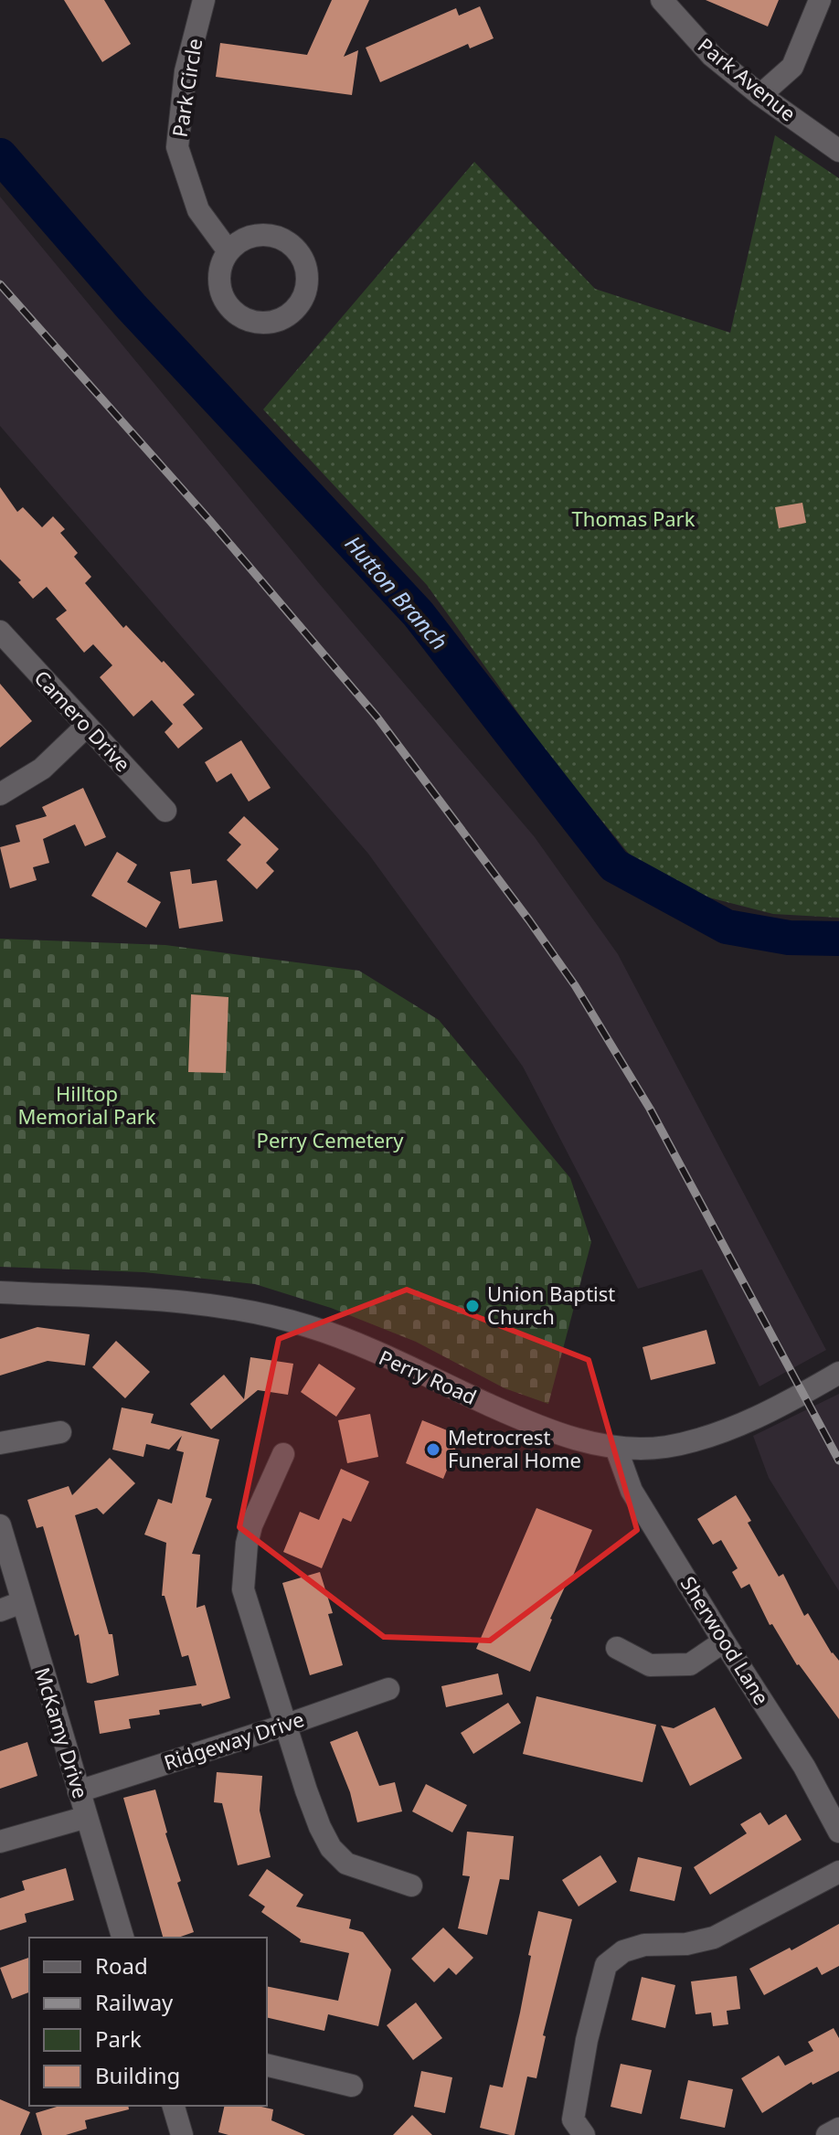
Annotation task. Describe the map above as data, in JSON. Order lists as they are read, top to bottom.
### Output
{
  "streets": {
    "street": [
      "Park Avenue",
      "Park Circle",
      "Camero Drive",
      "Perry Road",
      "Sherwood Lane",
      "McKamy Drive",
      "Ridgeway Drive"
    ]
  },
  "crossings": [
    ["Perry Road", "Sherwood Lane"],
    ["McKamy Drive", "Ridgeway Drive"]
  ],
  "water": ["Hutton Branch"],
  "parks": ["Thomas Park", "Hilltop Memorial Park", "Perry Cemetery"],
  "places": ["Union Baptist Church", "Metrocrest Funeral Home"],
  "legend": [
    "Road",
    "Railway",
    "Park",
    "Building"
  ]
}
